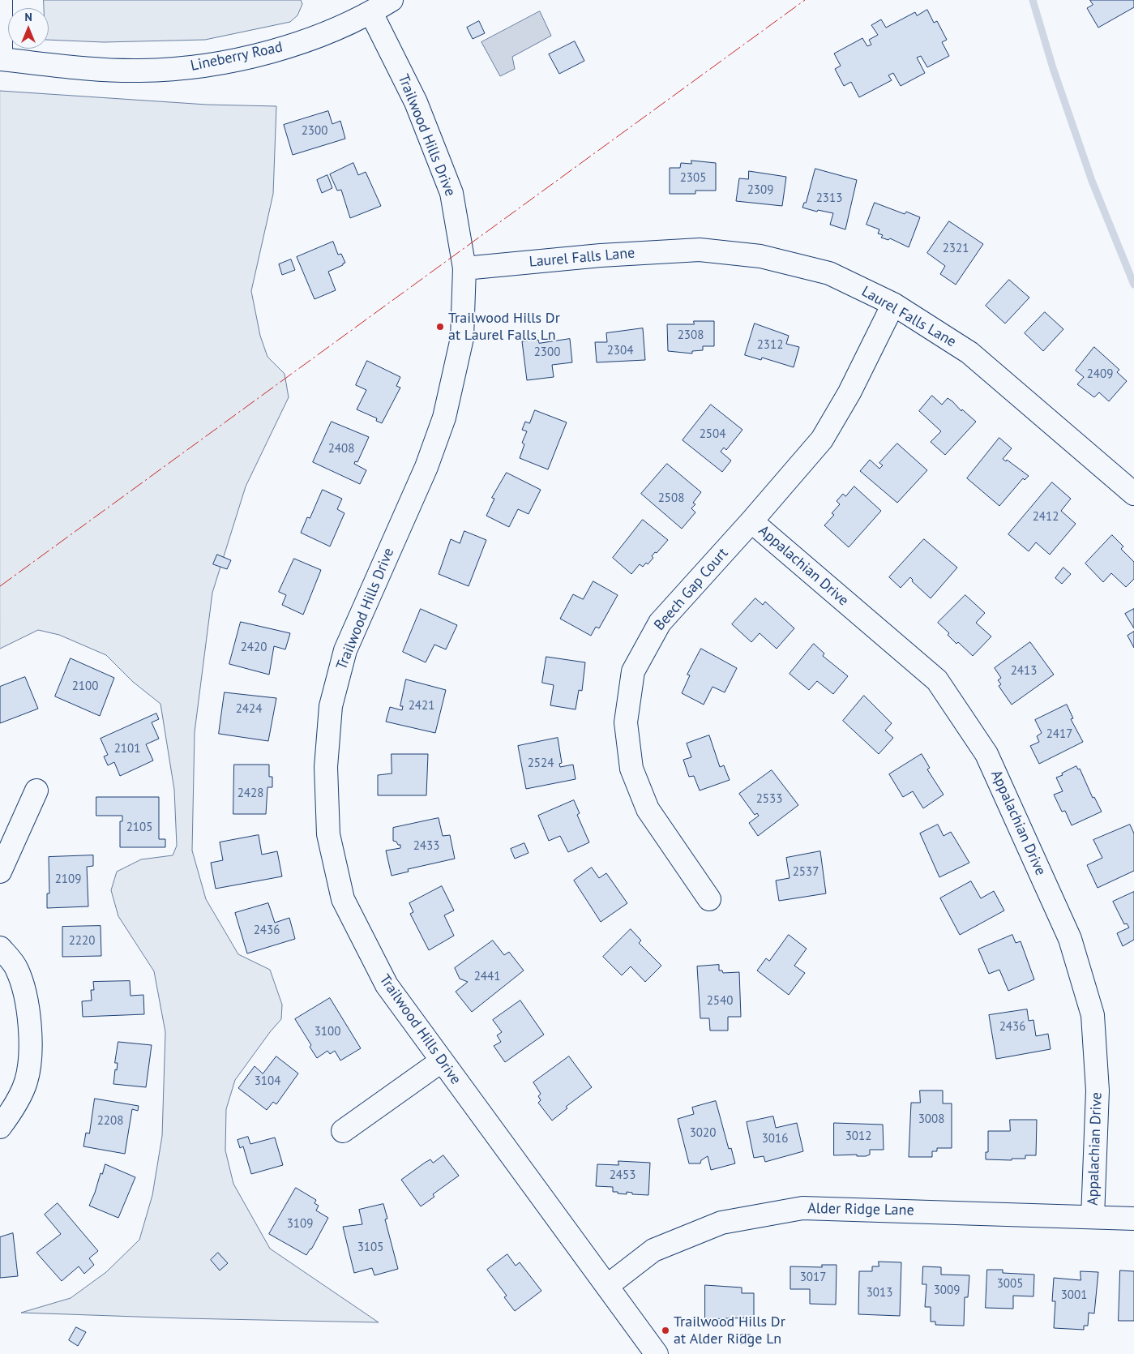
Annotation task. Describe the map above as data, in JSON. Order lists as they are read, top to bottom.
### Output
{
  "streets": {
    "street": [
      "Lineberry Road",
      "Trailwood Hills Drive",
      "Laurel Falls Lane",
      "Appalachian Drive",
      "Beech Gap Court",
      "Alder Ridge Lane"
    ]
  },
  "crossings": [
    ["Lineberry Road", "Trailwood Hills Drive"],
    ["Trailwood Hills Drive", "Laurel Falls Lane"],
    ["Trailwood Hills Drive", "Alder Ridge Lane"],
    ["Laurel Falls Lane", "Beech Gap Court"],
    ["Appalachian Drive", "Beech Gap Court"],
    ["Appalachian Drive", "Alder Ridge Lane"]
  ],
  "places": ["Trailwood Hills Dr at Laurel Falls Ln", "Trailwood Hills Dr at Alder Ridge Ln"],
  "house_numbers": [
    "2300",
    "2305",
    "2309",
    "2313",
    "2321",
    "2308",
    "2312",
    "2304",
    "2300",
    "2409",
    "2504",
    "2408",
    "2508",
    "2412",
    "2420",
    "2413",
    "2100",
    "2421",
    "2424",
    "2417",
    "2101",
    "2524",
    "2428",
    "2533",
    "2105",
    "2433",
    "2537",
    "2109",
    "2436",
    "2220",
    "2441",
    "2540",
    "2436",
    "3100",
    "3104",
    "3008",
    "2208",
    "3020",
    "3012",
    "3016",
    "2453",
    "3109",
    "3105",
    "3017",
    "3005",
    "3009",
    "3013",
    "3001"
  ],
  "north": "top"
}
